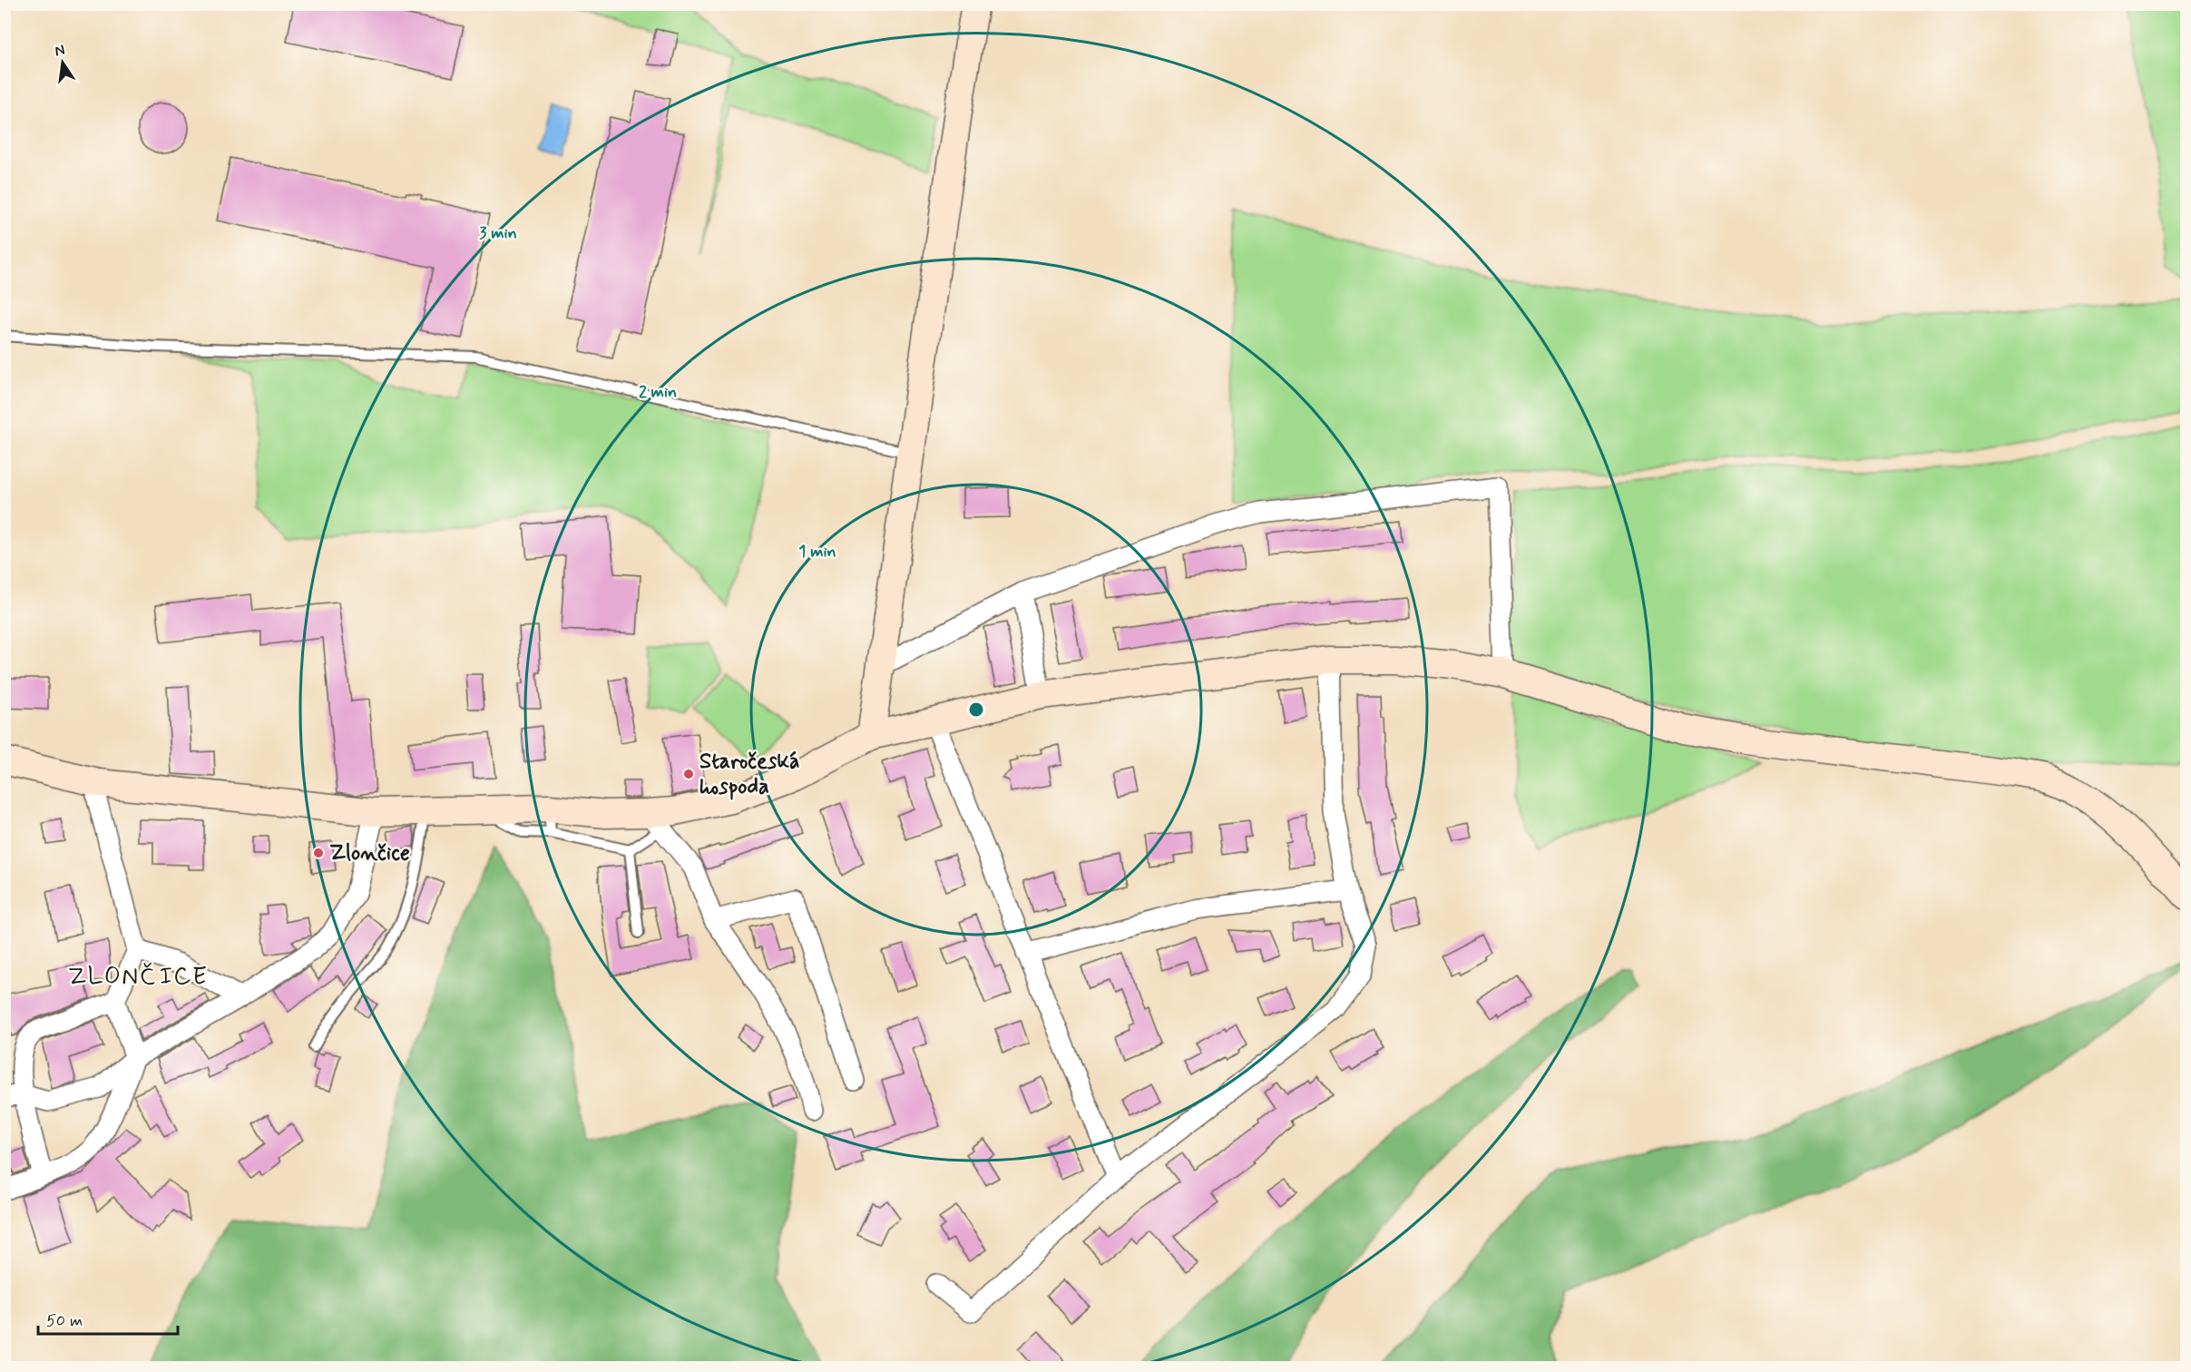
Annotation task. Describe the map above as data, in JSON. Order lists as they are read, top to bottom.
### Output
{
  "districts": ["ZLONČICE"],
  "places": ["Staročeská hospoda", "Zlončice"],
  "scale_bar": "50 m",
  "north": "top",
  "rings": ["3 min", "2 min", "1 min"]
}
